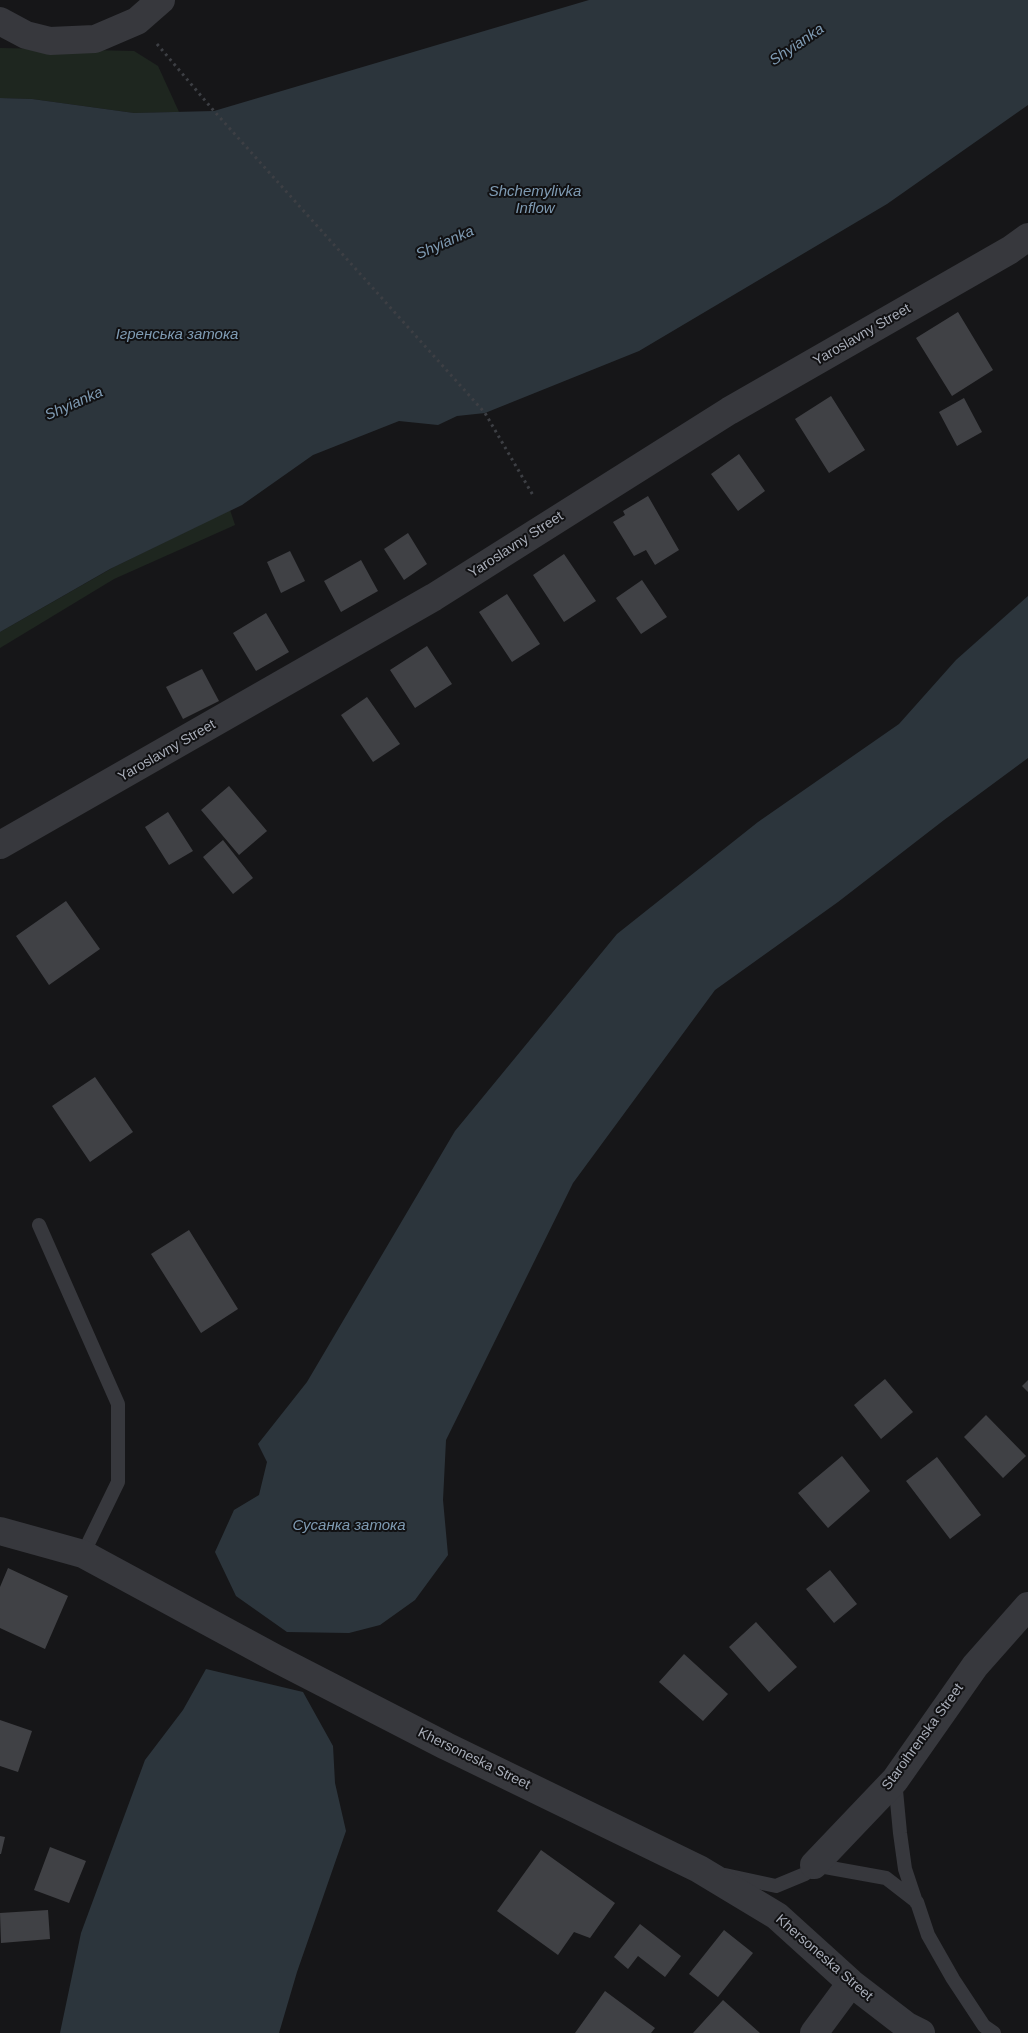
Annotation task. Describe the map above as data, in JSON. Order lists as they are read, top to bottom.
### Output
{
  "streets": {
    "street": ["Yaroslavny Street", "Staroihrenska Street", "Khersoneska Street"]
  },
  "water": [
    "Shyianka",
    "Shchemylivka Inflow",
    "Ігренська затока",
    "Сусанка затока"
  ]
}
